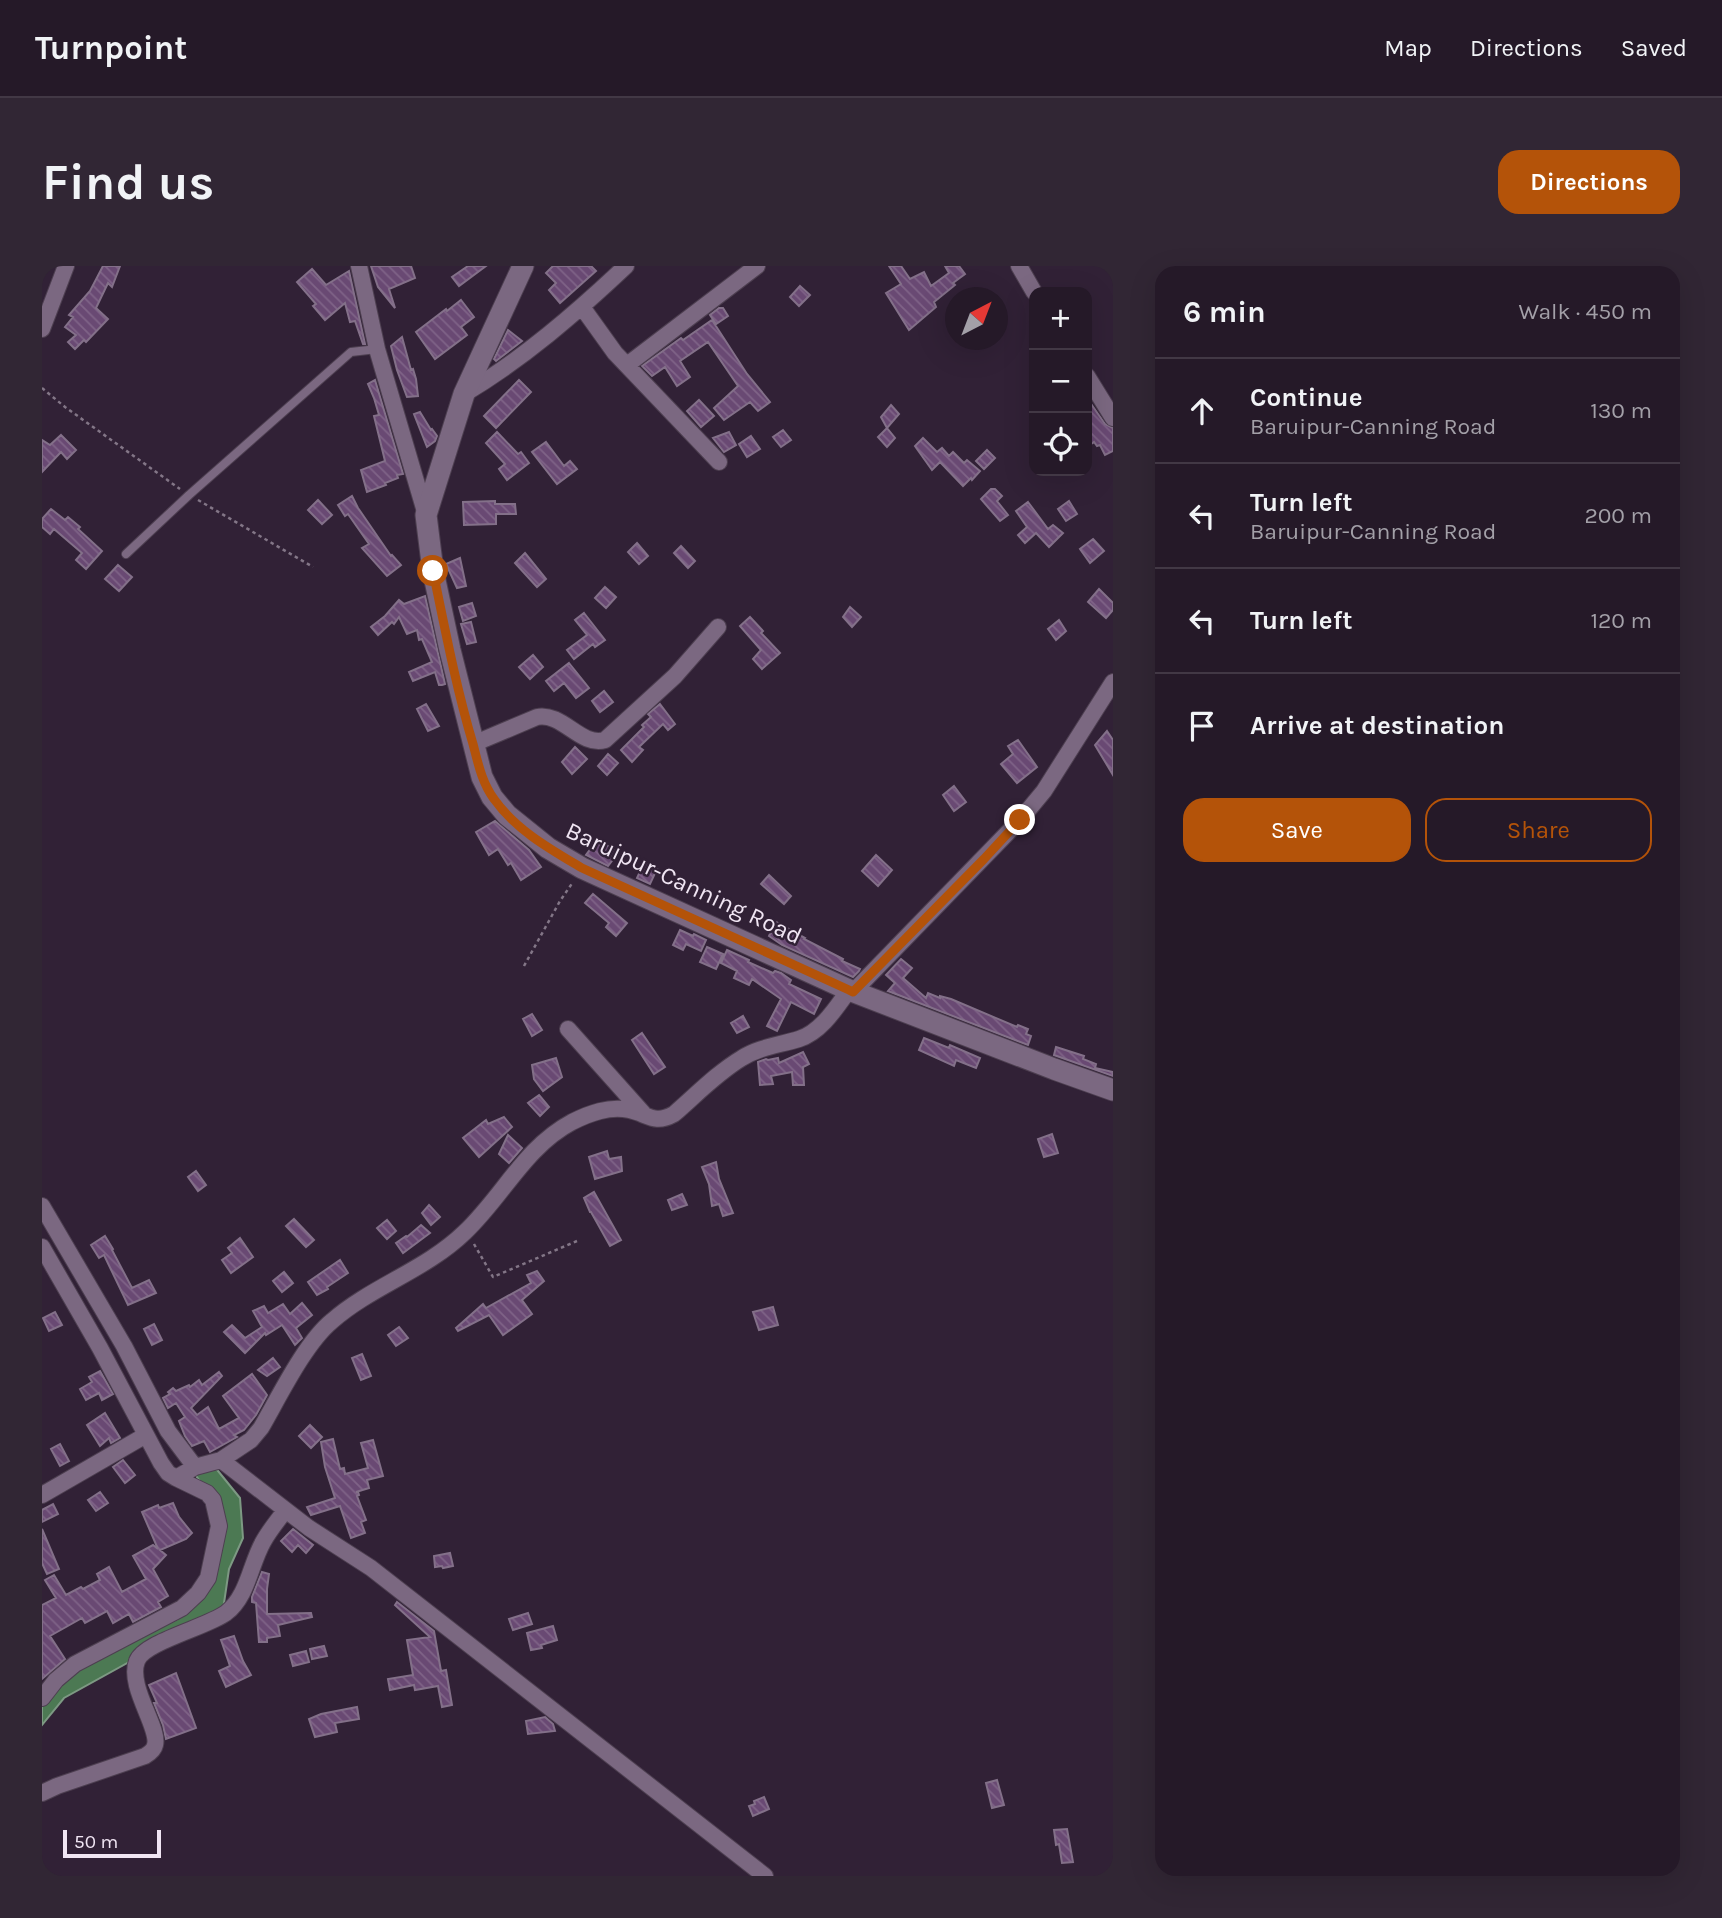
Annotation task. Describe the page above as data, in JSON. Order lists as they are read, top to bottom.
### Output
{
  "streets": {
    "main road": ["Baruipur-Canning Road"]
  },
  "scale_bar": "50 m",
  "north": "top right",
  "page": {
    "header": "Turnpoint",
    "nav": ["Map", "Directions", "Saved"],
    "buttons": [
      "Directions",
      ["Save", "Share"]
    ],
    "title": "Find us",
    "heading": ["6 min", "Walk · 450 m"],
    "map_buttons": ["+", "−"],
    "list": [
      ["Continue", "Baruipur-Canning Road", "130 m"],
      ["Turn left", "Baruipur-Canning Road", "200 m"],
      ["Turn left", "120 m"],
      "Arrive at destination"
    ],
    "scale": "50 m"
  }
}
